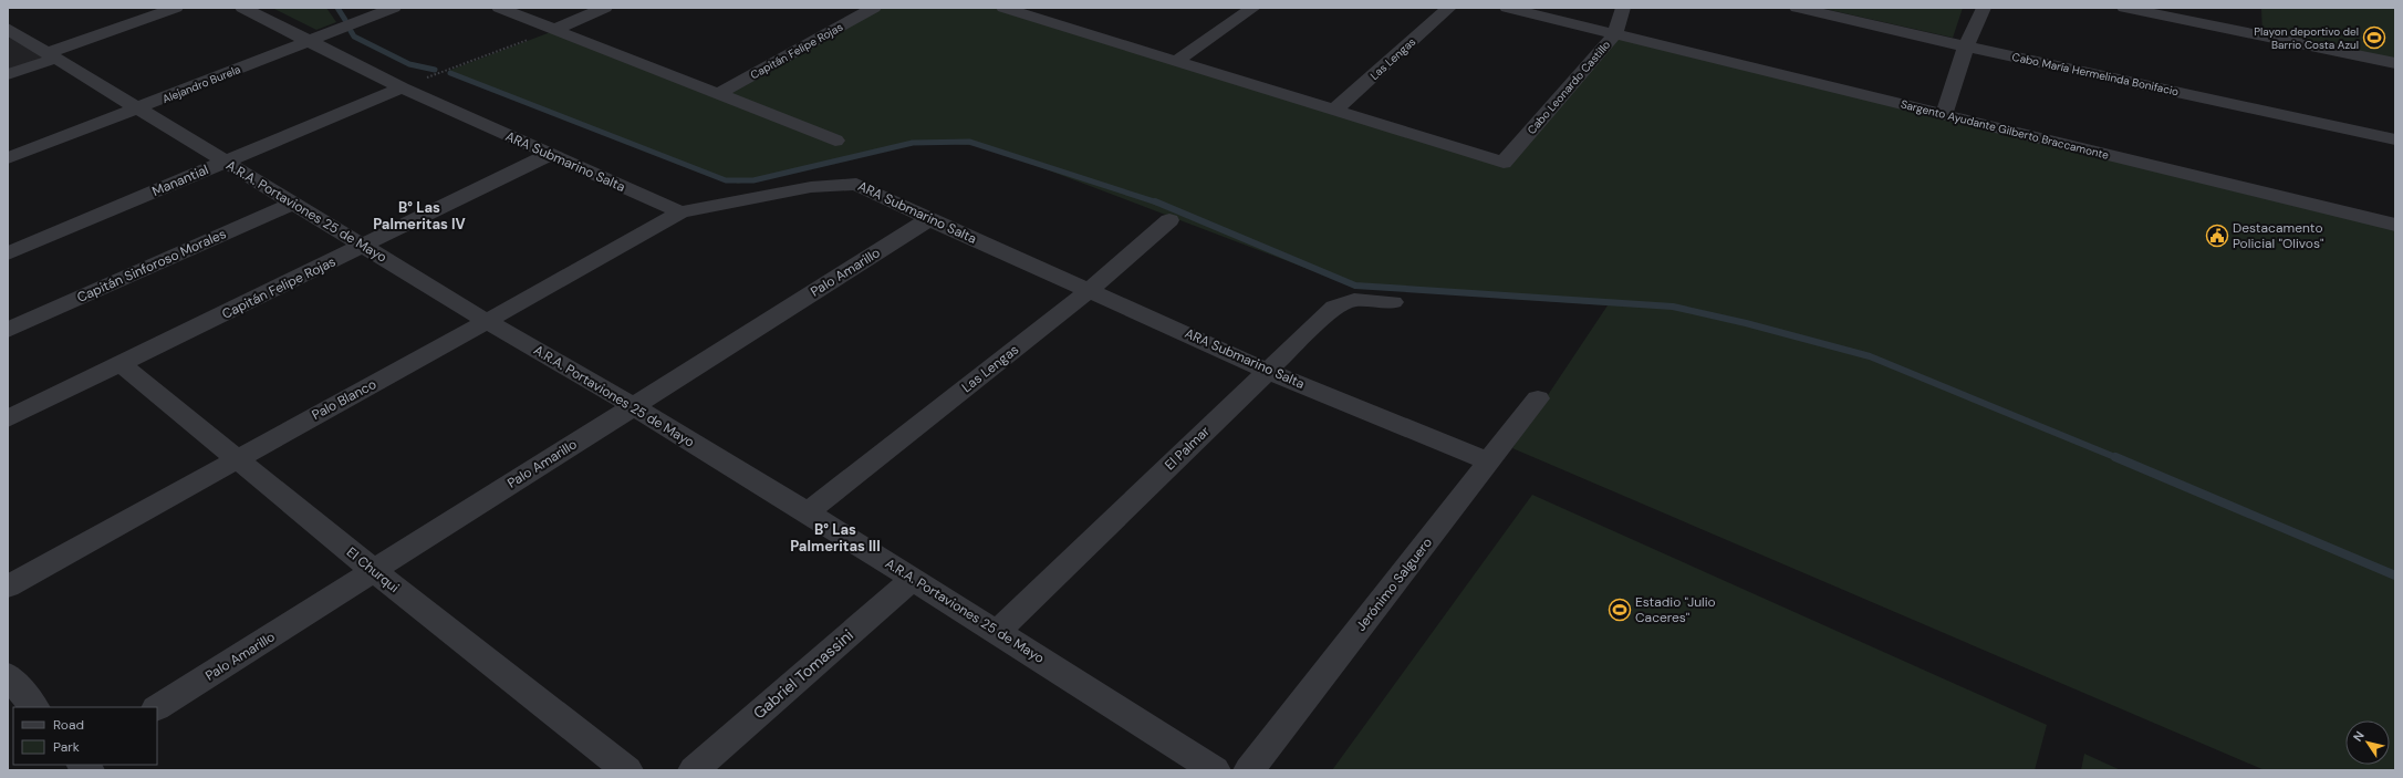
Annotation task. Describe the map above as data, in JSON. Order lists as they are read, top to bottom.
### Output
{
  "streets": {
    "street": [
      "Capitán Felipe Rojas",
      "Las Lengas",
      "Cabo María Hermelinda Bonifacio",
      "Alejandro Burela",
      "Cabo Leonardo Castillo",
      "Sargento Ayudante Gilberto Braccamonte",
      "ARA Submarino Salta",
      "Manantial",
      "A.R.A. Portaviones 25 de Mayo",
      "Capitán Sinforoso Morales",
      "Palo Amarillo",
      "Palo Blanco",
      "El Palmar",
      "El Churqui",
      "Jerónimo Salguero",
      "Gabriel Tomassini"
    ]
  },
  "crossings": [
    ["Capitán Felipe Rojas", "ARA Submarino Salta"],
    ["Capitán Felipe Rojas", "A.R.A. Portaviones 25 de Mayo"],
    ["Capitán Felipe Rojas", "El Churqui"],
    ["Las Lengas", "Cabo Leonardo Castillo"],
    ["Las Lengas", "ARA Submarino Salta"],
    ["Las Lengas", "A.R.A. Portaviones 25 de Mayo"],
    ["Alejandro Burela", "ARA Submarino Salta"],
    ["Alejandro Burela", "A.R.A. Portaviones 25 de Mayo"],
    ["Cabo Leonardo Castillo", "Sargento Ayudante Gilberto Braccamonte"],
    ["ARA Submarino Salta", "Manantial"],
    ["ARA Submarino Salta", "Palo Amarillo"],
    ["ARA Submarino Salta", "Palo Blanco"],
    ["ARA Submarino Salta", "El Palmar"],
    ["ARA Submarino Salta", "Jerónimo Salguero"],
    ["Manantial", "A.R.A. Portaviones 25 de Mayo"],
    ["A.R.A. Portaviones 25 de Mayo", "Capitán Sinforoso Morales"],
    ["A.R.A. Portaviones 25 de Mayo", "Palo Amarillo"],
    ["A.R.A. Portaviones 25 de Mayo", "Palo Blanco"],
    ["A.R.A. Portaviones 25 de Mayo", "El Palmar"],
    ["A.R.A. Portaviones 25 de Mayo", "Gabriel Tomassini"],
    ["Palo Amarillo", "El Churqui"],
    ["Palo Blanco", "El Churqui"]
  ],
  "districts": ["B° Las Palmeritas IV", "B° Las Palmeritas III"],
  "places": {
    "sports": ["Playon deportivo del Barrio Costa Azul", "Estadio \"Julio Caceres\""],
    "public building": ["Destacamento Policial \"Olivos\""]
  },
  "legend": ["Road", "Park"],
  "north": "top left"
}
